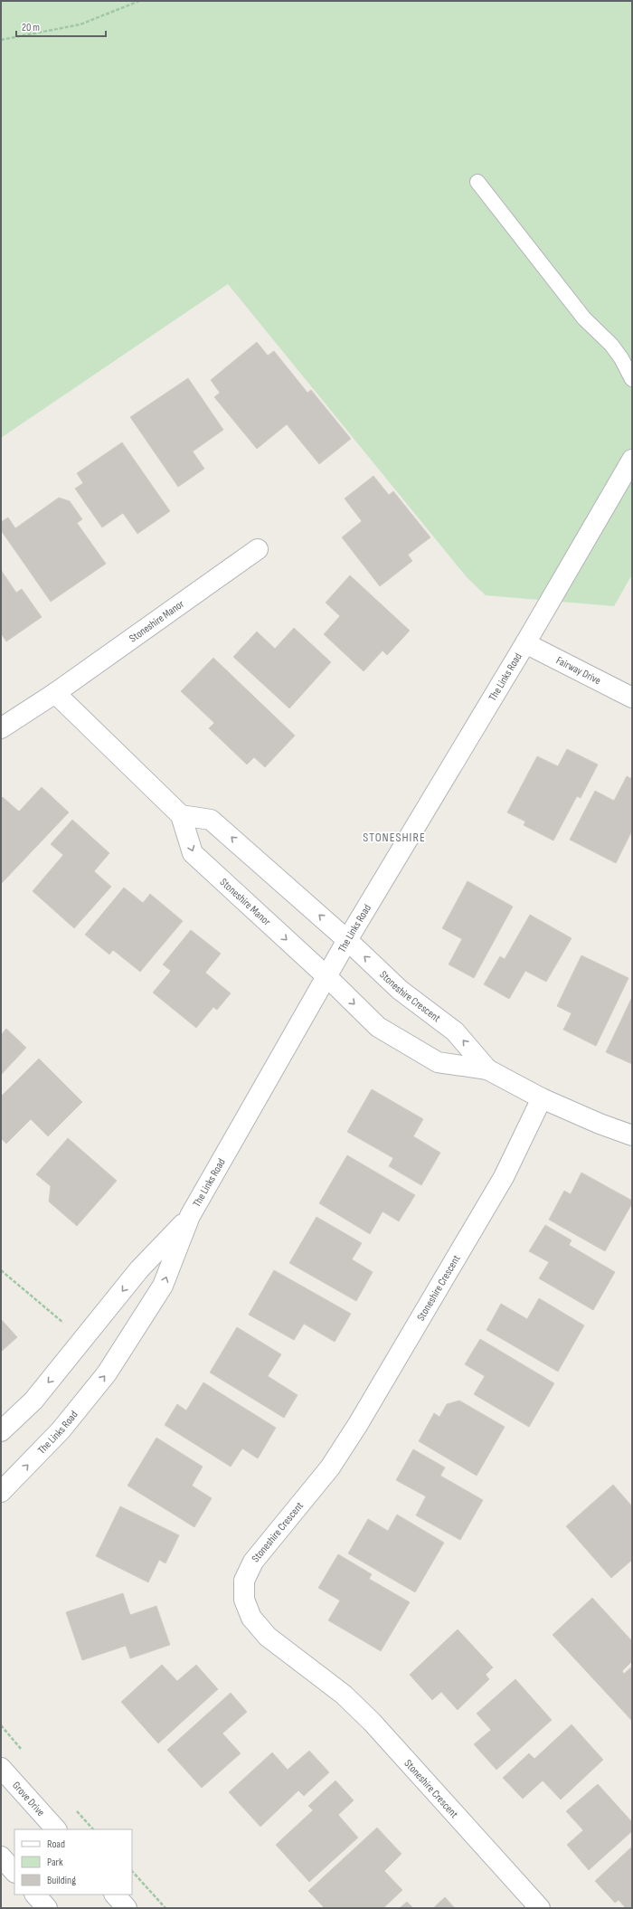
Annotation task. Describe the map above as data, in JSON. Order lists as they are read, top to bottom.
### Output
{
  "streets": {
    "street": [
      "Stoneshire Manor",
      "Fairway Drive",
      "The Links Road",
      "Stoneshire Crescent",
      "Grove Drive"
    ]
  },
  "crossings": [
    ["Stoneshire Manor", "The Links Road"],
    ["Stoneshire Manor", "Stoneshire Crescent"],
    ["Fairway Drive", "The Links Road"],
    ["The Links Road", "Stoneshire Crescent"]
  ],
  "districts": ["STONESHIRE"],
  "legend": ["Road", "Park", "Building"],
  "scale_bar": "20 m"
}
